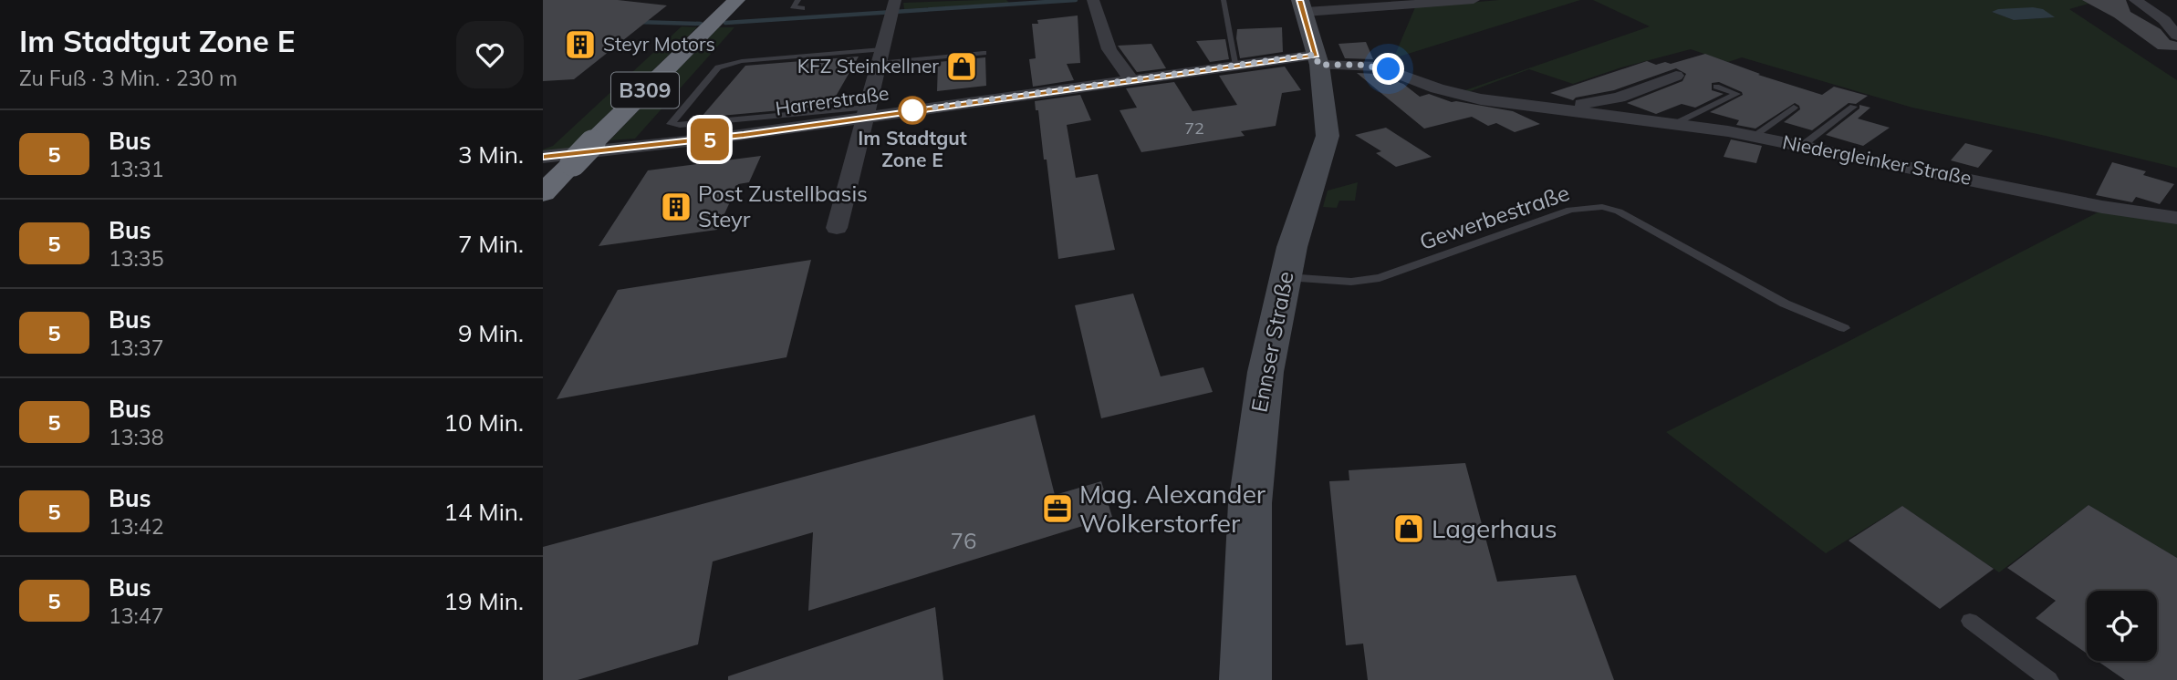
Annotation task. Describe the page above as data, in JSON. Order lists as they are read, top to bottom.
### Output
{
  "streets": {
    "highway": ["B309"],
    "street": ["Harrerstraße", "Niedergleinker Straße", "Ennser Straße"],
    "lane": ["Gewerbestraße"]
  },
  "crossings": [
    ["Harrerstraße", "Niedergleinker Straße"],
    ["Harrerstraße", "Ennser Straße"],
    ["Niedergleinker Straße", "Ennser Straße"],
    ["Gewerbestraße", "Ennser Straße"]
  ],
  "places": {
    "building": ["Steyr Motors", "Post Zustellbasis Steyr"],
    "shop": ["KFZ Steinkellner", "Lagerhaus"],
    "other": ["Im Stadtgut Zone E"],
    "office": ["Mag. Alexander Wolkerstorfer"]
  },
  "lines": ["bus line 5"],
  "house_numbers": ["72", "76"],
  "page": {
    "heading": ["Im Stadtgut Zone E", "Zu Fuß · 3 Min. · 230 m"],
    "on_map": "5",
    "list": [
      {
        "mark": "5",
        "name": "Bus",
        "note": "13:31",
        "value": "3 Min."
      },
      {
        "mark": "5",
        "name": "Bus",
        "note": "13:35",
        "value": "7 Min."
      },
      {
        "mark": "5",
        "name": "Bus",
        "note": "13:37",
        "value": "9 Min."
      },
      {
        "mark": "5",
        "name": "Bus",
        "note": "13:38",
        "value": "10 Min."
      },
      {
        "mark": "5",
        "name": "Bus",
        "note": "13:42",
        "value": "14 Min."
      },
      {
        "mark": "5",
        "name": "Bus",
        "note": "13:47",
        "value": "19 Min."
      }
    ]
  }
}
